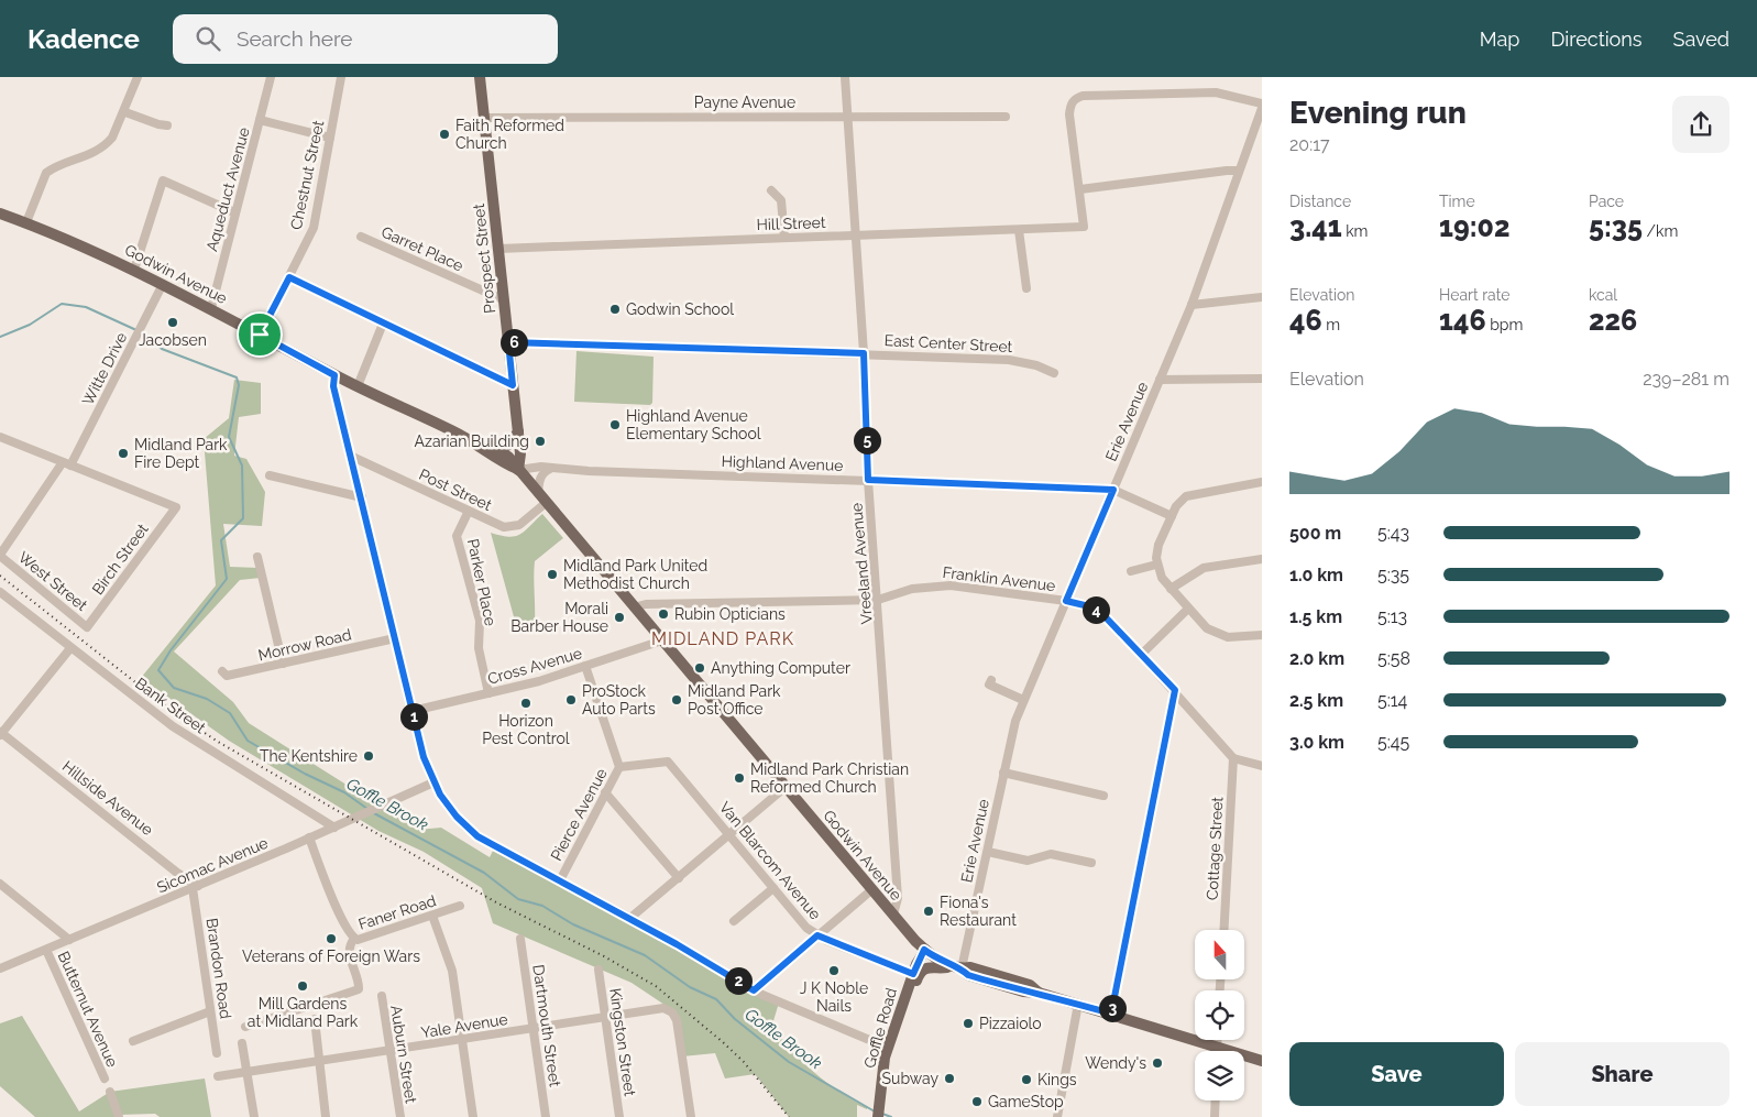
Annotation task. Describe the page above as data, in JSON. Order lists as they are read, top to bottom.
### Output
{
  "streets": {
    "main road": ["Prospect Street", "Godwin Avenue", "Goffle Road"],
    "street": [
      "Payne Avenue",
      "Chestnut Street",
      "Aqueduct Avenue",
      "Hill Street",
      "Garret Place",
      "East Center Street",
      "Witte Drive",
      "Erie Avenue",
      "Highland Avenue",
      "Post Street",
      "Birch Street",
      "Vreeland Avenue",
      "Franklin Avenue",
      "West Street",
      "Parker Place",
      "Morrow Road",
      "Cross Avenue",
      "Bank Street",
      "Hillside Avenue",
      "Pierce Avenue",
      "Cottage Street",
      "Van Blarcom Avenue",
      "Sicomac Avenue",
      "Faner Road",
      "Brandon Road",
      "Butternut Avenue",
      "Yale Avenue",
      "Dartmouth Street",
      "Kingston Street",
      "Auburn Street"
    ]
  },
  "crossings": [
    ["Payne Avenue", "Prospect Street"],
    ["Payne Avenue", "Vreeland Avenue"],
    ["Chestnut Street", "Godwin Avenue"],
    ["Aqueduct Avenue", "Godwin Avenue"],
    ["Hill Street", "Prospect Street"],
    ["Hill Street", "Vreeland Avenue"],
    ["Garret Place", "Prospect Street"],
    ["Prospect Street", "Godwin Avenue"],
    ["Prospect Street", "East Center Street"],
    ["Prospect Street", "Highland Avenue"],
    ["Godwin Avenue", "Witte Drive"],
    ["Godwin Avenue", "Erie Avenue"],
    ["Godwin Avenue", "Highland Avenue"],
    ["Godwin Avenue", "Post Street"],
    ["Godwin Avenue", "Vreeland Avenue"],
    ["Godwin Avenue", "Franklin Avenue"],
    ["Godwin Avenue", "Cross Avenue"],
    ["Godwin Avenue", "Goffle Road"],
    ["East Center Street", "Vreeland Avenue"],
    ["Witte Drive", "Birch Street"],
    ["Witte Drive", "West Street"],
    ["Erie Avenue", "Highland Avenue"],
    ["Erie Avenue", "Franklin Avenue"],
    ["Highland Avenue", "Vreeland Avenue"],
    ["Post Street", "Parker Place"],
    ["Birch Street", "West Street"],
    ["Vreeland Avenue", "Franklin Avenue"],
    ["Franklin Avenue", "Cottage Street"],
    ["Parker Place", "Cross Avenue"],
    ["Cross Avenue", "Pierce Avenue"],
    ["Bank Street", "Sicomac Avenue"],
    ["Hillside Avenue", "Sicomac Avenue"],
    ["Hillside Avenue", "Brandon Road"],
    ["Pierce Avenue", "Van Blarcom Avenue"],
    ["Van Blarcom Avenue", "Goffle Road"],
    ["Sicomac Avenue", "Faner Road"],
    ["Sicomac Avenue", "Brandon Road"],
    ["Sicomac Avenue", "Butternut Avenue"],
    ["Yale Avenue", "Dartmouth Street"],
    ["Yale Avenue", "Kingston Street"],
    ["Yale Avenue", "Auburn Street"]
  ],
  "districts": ["MIDLAND PARK"],
  "water": ["Goffle Brook"],
  "places": [
    "Faith Reformed Church",
    "Godwin School",
    "Jacobsen",
    "Highland Avenue Elementary School",
    "Azarian Building",
    "Midland Park Fire Dept",
    "Midland Park United Methodist Church",
    "Rubin Opticians",
    "Morali Barber House",
    "Anything Computer",
    "ProStock Auto Parts",
    "Midland Park Post Office",
    "Horizon Pest Control",
    "The Kentshire",
    "Midland Park Christian Reformed Church",
    "Fiona's Restaurant",
    "Veterans of Foreign Wars",
    "J K Noble Nails",
    "Mill Gardens at Midland Park",
    "Pizzaiolo",
    "Wendy's",
    "Subway",
    "Kings",
    "GameStop"
  ],
  "north": "top",
  "page": {
    "header": "Kadence",
    "search": "Search here",
    "nav": ["Map", "Directions", "Saved"],
    "heading": ["Evening run", "20:17"],
    "stats": [
      ["Distance", "3.41 km"],
      ["Time", "19:02"],
      ["Pace", "5:35 /km"],
      ["Elevation", "46 m"],
      ["Heart rate", "146 bpm"],
      ["kcal", "226"]
    ],
    "pins": [
      "6",
      "5",
      "4",
      "1",
      "2",
      "3"
    ],
    "chart": ["Elevation", "239–281 m"],
    "list": [
      {
        "name": "500 m",
        "note": "5:43"
      },
      {
        "name": "1.0 km",
        "note": "5:35"
      },
      {
        "name": "1.5 km",
        "note": "5:13"
      },
      {
        "name": "2.0 km",
        "note": "5:58"
      },
      {
        "name": "2.5 km",
        "note": "5:14"
      },
      {
        "name": "3.0 km",
        "note": "5:45"
      }
    ],
    "buttons": ["Save", "Share"]
  }
}
